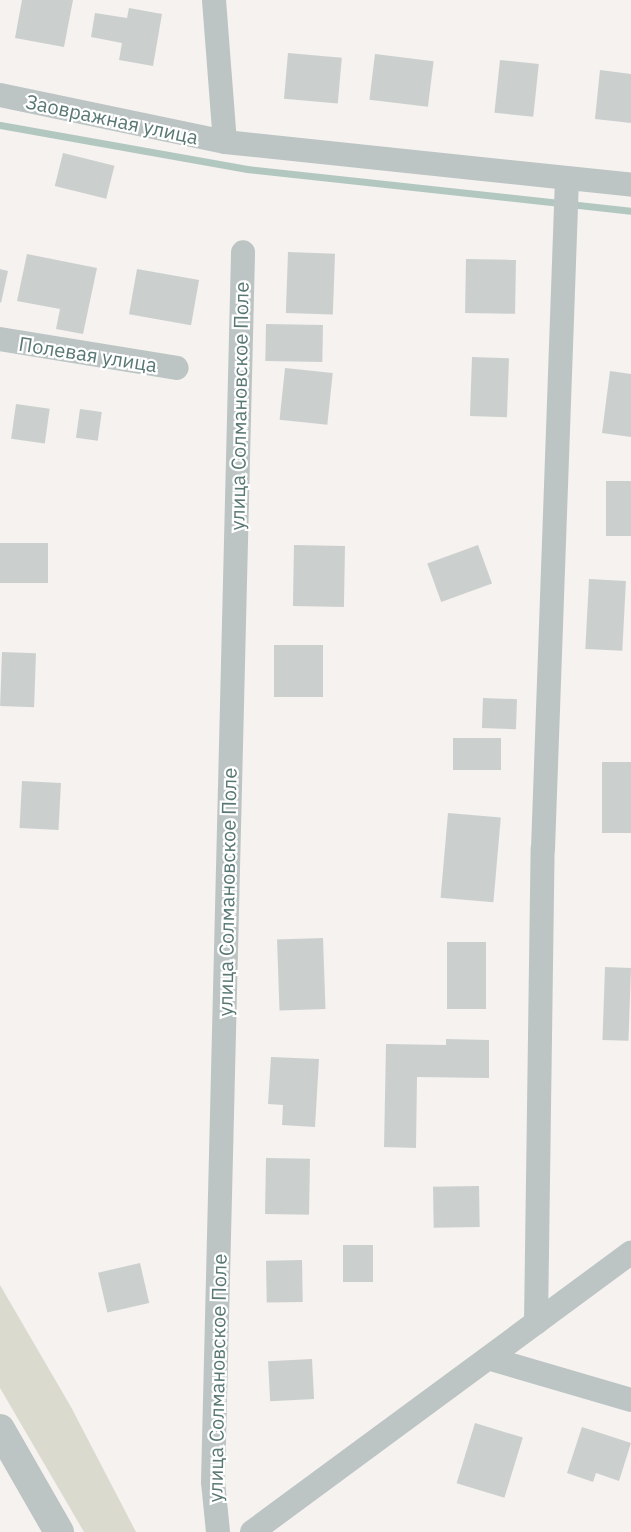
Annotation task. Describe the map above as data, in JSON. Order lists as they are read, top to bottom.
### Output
{
  "streets": {
    "street": ["Заовражная улица", "Полевая улица", "улица Солмановское Поле"]
  }
}
